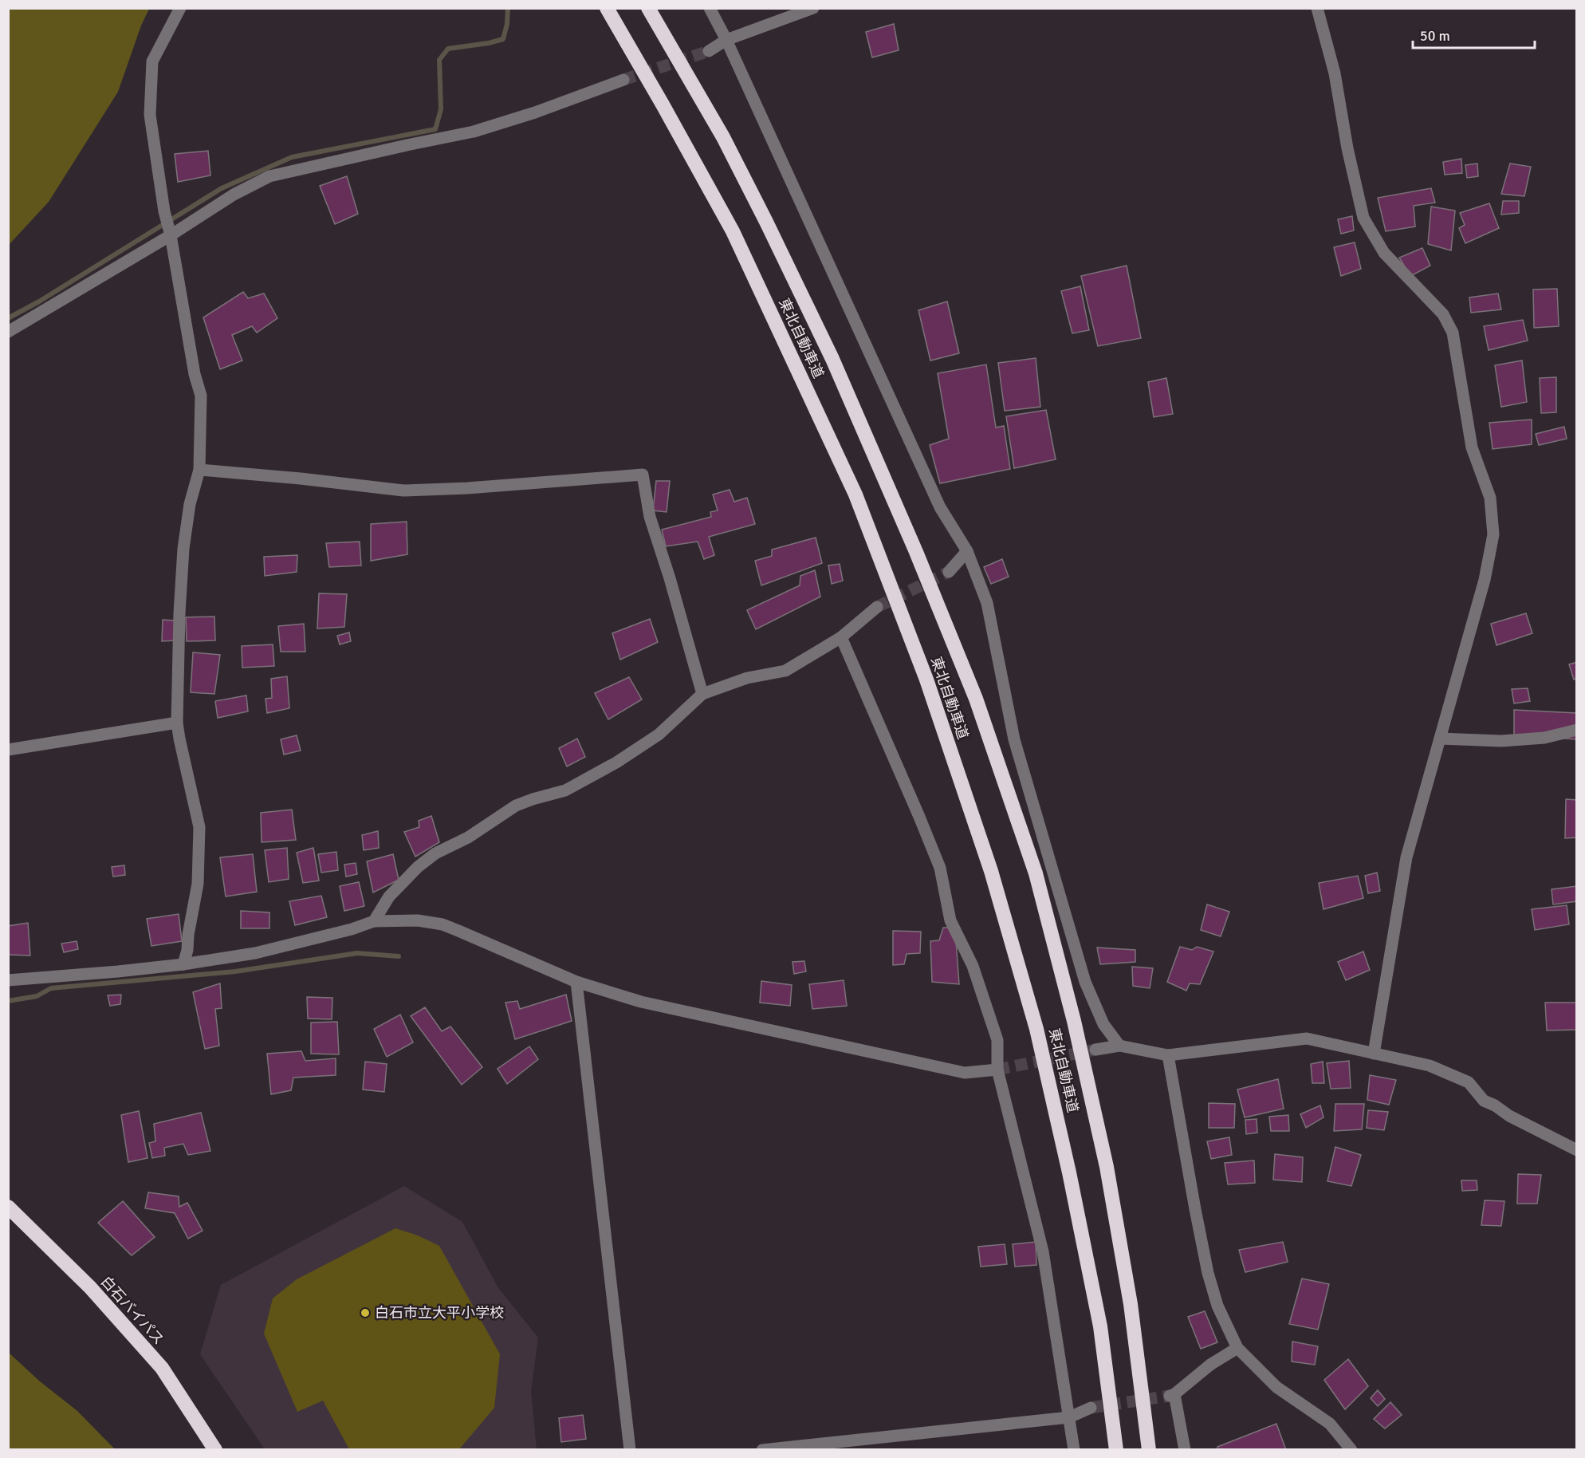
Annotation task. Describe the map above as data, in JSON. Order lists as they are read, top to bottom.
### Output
{
  "streets": {
    "highway": ["東北自動車道", "白石バイパス"]
  },
  "places": ["白石市立大平小学校"],
  "scale_bar": "50 m"
}
